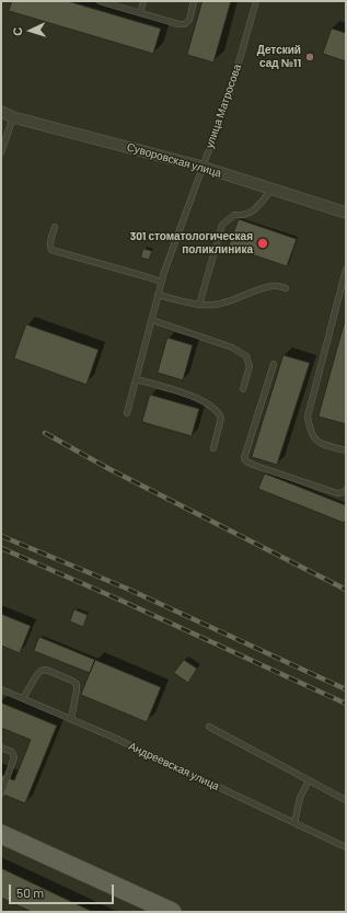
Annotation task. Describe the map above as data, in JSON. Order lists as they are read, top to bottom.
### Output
{
  "streets": {
    "street": ["Суворовская улица"],
    "lane": ["улица Матросова", "Андреевская улица"]
  },
  "crossings": [
    ["улица Матросова", "Суворовская улица"]
  ],
  "places": ["Детский сад №11", "301 стоматологическая поликлиника"],
  "scale_bar": "50 m",
  "north": "left"
}
